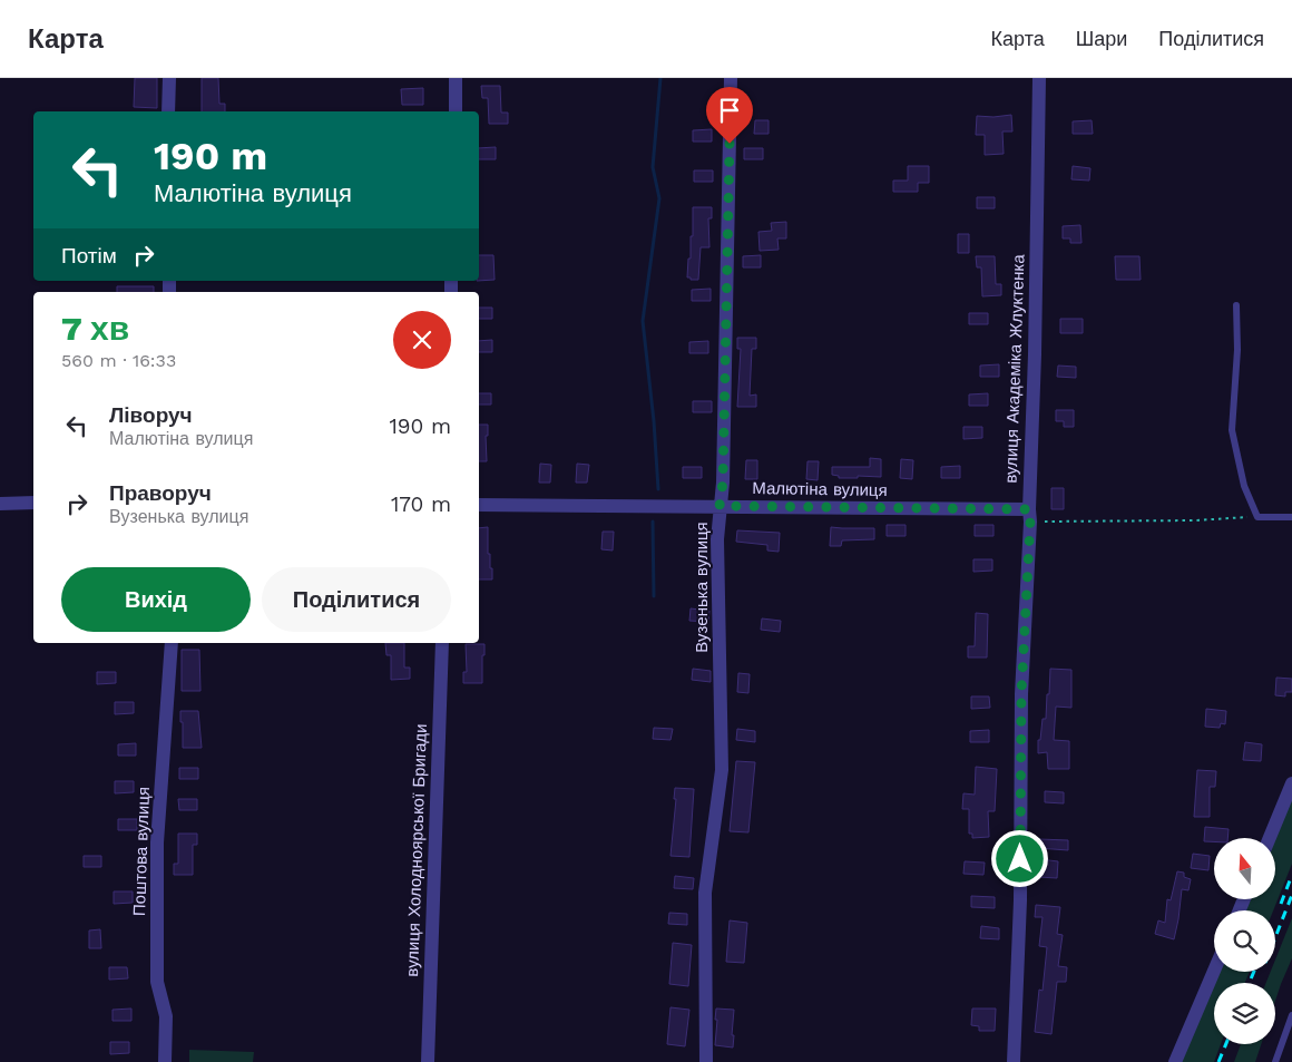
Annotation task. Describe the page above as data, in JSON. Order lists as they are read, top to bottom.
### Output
{
  "streets": {
    "street": [
      "вулиця Академіка Жлуктенка",
      "Малютіна вулиця",
      "Вузенька вулиця",
      "вулиця Холодноярської Бригади",
      "Поштова вулиця"
    ]
  },
  "crossings": [
    ["вулиця Академіка Жлуктенка", "Малютіна вулиця"],
    ["Малютіна вулиця", "Вузенька вулиця"]
  ],
  "north": "top",
  "page": {
    "header": "Карта",
    "nav": ["Карта", "Шари", "Поділитися"],
    "turn": ["190 m", "Малютіна вулиця"],
    "then": "Потім",
    "heading": ["7 хв", "560 m · 16:33"],
    "list": [
      {
        "name": "Ліворуч",
        "note": "Малютіна вулиця",
        "value": "190 m"
      },
      {
        "name": "Праворуч",
        "note": "Вузенька вулиця",
        "value": "170 m"
      }
    ],
    "buttons": ["Вихід", "Поділитися"]
  }
}
